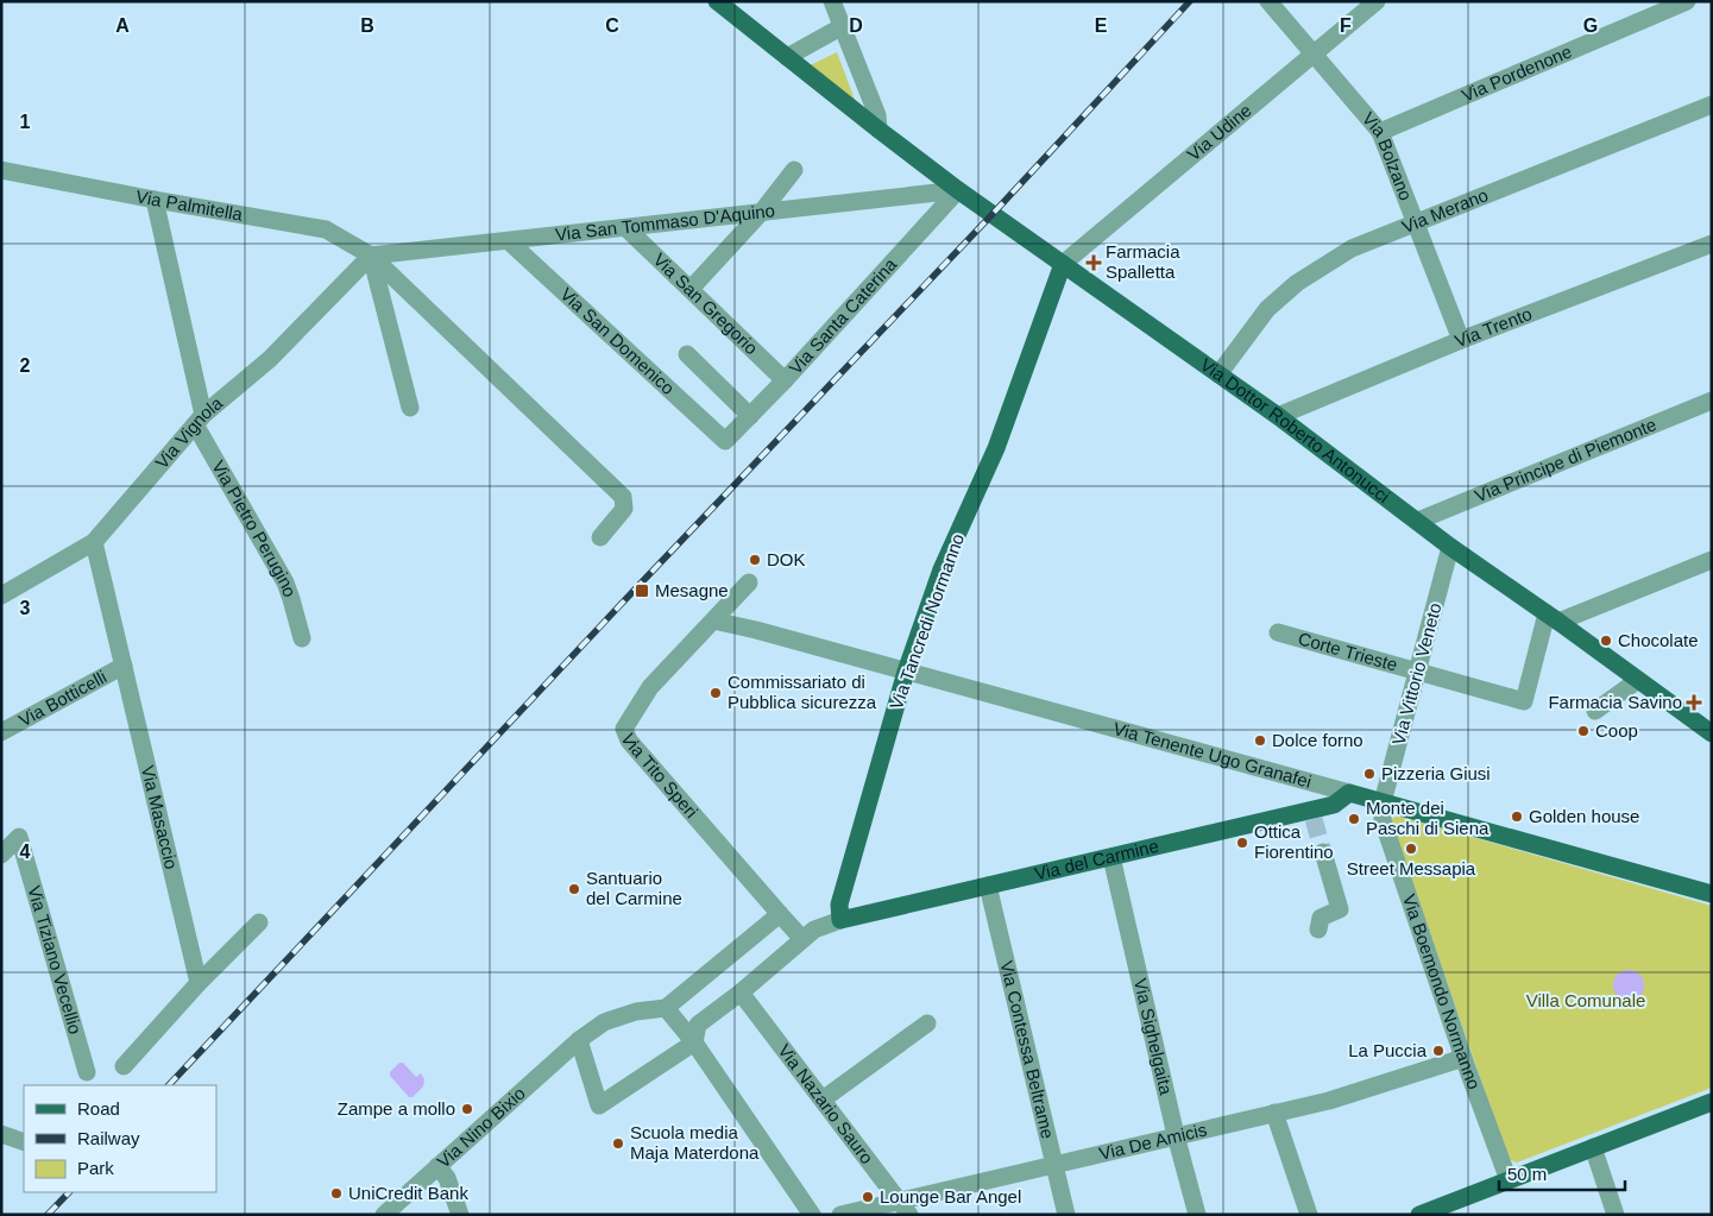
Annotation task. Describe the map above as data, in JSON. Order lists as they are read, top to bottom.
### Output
{
  "streets": {
    "main road": [
      "Via Dottor Roberto Antonucci",
      "Via Tancredi Normanno",
      "Via Tenente Ugo Granafei",
      "Via del Carmine"
    ],
    "street": [
      "Via Pordenone",
      "Via Udine",
      "Via Bolzano",
      "Via Palmitella",
      "Via Merano",
      "Via San Tommaso D'Aquino",
      "Via San Gregorio",
      "Via Santa Caterina",
      "Via Trento",
      "Via San Domenico",
      "Via Vignola",
      "Via Principe di Piemonte",
      "Via Pietro Perugino",
      "Corte Trieste",
      "Via Vittorio Veneto",
      "Via Botticelli",
      "Via Tito Speri",
      "Via Masaccio",
      "Via Tiziano Vecellio",
      "Via Boemondo Normanno",
      "Via Sighelgaita",
      "Via Contessa Beltrame",
      "Via Nazario Sauro",
      "Via Nino Bixio",
      "Via De Amicis"
    ]
  },
  "crossings": [
    ["Via Pordenone", "Via Bolzano"],
    ["Via Udine", "Via Bolzano"],
    ["Via Udine", "Via Dottor Roberto Antonucci"],
    ["Via Udine", "Via Tancredi Normanno"],
    ["Via Bolzano", "Via Merano"],
    ["Via Bolzano", "Via Trento"],
    ["Via Palmitella", "Via San Tommaso D'Aquino"],
    ["Via Palmitella", "Via Vignola"],
    ["Via Palmitella", "Via Pietro Perugino"],
    ["Via Merano", "Via Dottor Roberto Antonucci"],
    ["Via San Tommaso D'Aquino", "Via San Gregorio"],
    ["Via San Tommaso D'Aquino", "Via Santa Caterina"],
    ["Via San Tommaso D'Aquino", "Via San Domenico"],
    ["Via San Tommaso D'Aquino", "Via Dottor Roberto Antonucci"],
    ["Via San Tommaso D'Aquino", "Via Vignola"],
    ["Via San Gregorio", "Via Santa Caterina"],
    ["Via Santa Caterina", "Via San Domenico"],
    ["Via Santa Caterina", "Via Dottor Roberto Antonucci"],
    ["Via Trento", "Via Dottor Roberto Antonucci"],
    ["Via Dottor Roberto Antonucci", "Via Principe di Piemonte"],
    ["Via Dottor Roberto Antonucci", "Via Tancredi Normanno"],
    ["Via Dottor Roberto Antonucci", "Corte Trieste"],
    ["Via Dottor Roberto Antonucci", "Via Vittorio Veneto"],
    ["Via Vignola", "Via Pietro Perugino"],
    ["Via Vignola", "Via Masaccio"],
    ["Via Tancredi Normanno", "Via Tenente Ugo Granafei"],
    ["Via Tancredi Normanno", "Via del Carmine"],
    ["Corte Trieste", "Via Vittorio Veneto"],
    ["Via Vittorio Veneto", "Via Tenente Ugo Granafei"],
    ["Via Vittorio Veneto", "Via Boemondo Normanno"],
    ["Via Botticelli", "Via Masaccio"],
    ["Via Tenente Ugo Granafei", "Via Tito Speri"],
    ["Via Tenente Ugo Granafei", "Via del Carmine"],
    ["Via Tenente Ugo Granafei", "Via Boemondo Normanno"],
    ["Via del Carmine", "Via Sighelgaita"],
    ["Via del Carmine", "Via Contessa Beltrame"],
    ["Via Boemondo Normanno", "Via De Amicis"],
    ["Via Sighelgaita", "Via De Amicis"],
    ["Via Contessa Beltrame", "Via De Amicis"],
    ["Via Nazario Sauro", "Via De Amicis"]
  ],
  "parks": ["Villa Comunale"],
  "places": {
    "health": ["Farmacia Spalletta", "Farmacia Savino"],
    "other": [
      "DOK",
      "Chocolate",
      "Commissariato di Pubblica sicurezza",
      "Coop",
      "Dolce forno",
      "Pizzeria Giusi",
      "Golden house",
      "Monte dei Paschi di Siena",
      "Ottica Fiorentino",
      "Street Messapia",
      "Santuario del Carmine",
      "La Puccia",
      "Zampe a mollo",
      "Scuola media Maja Materdona",
      "UniCredit Bank",
      "Lounge Bar Angel"
    ],
    "transit": ["Mesagne"]
  },
  "legend": ["Road", "Railway", "Park"],
  "scale_bar": "50 m",
  "grid": {
    "columns": [
      "A",
      "B",
      "C",
      "D",
      "E",
      "F",
      "G"
    ],
    "rows": [
      "1",
      "2",
      "3",
      "4"
    ]
  }
}
